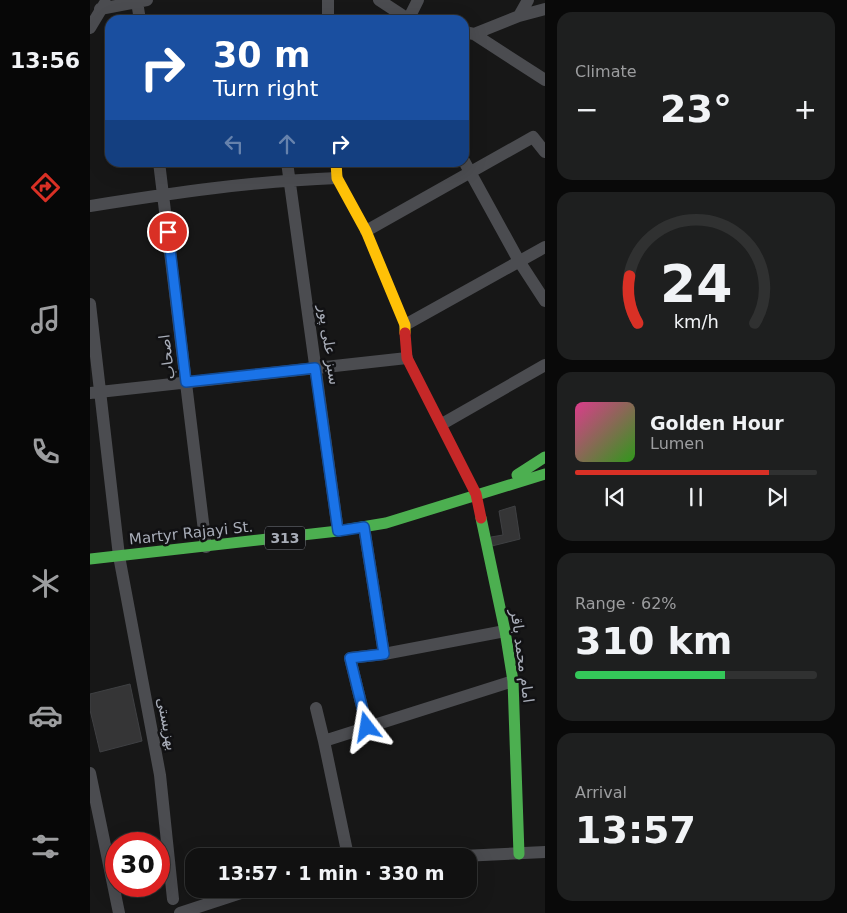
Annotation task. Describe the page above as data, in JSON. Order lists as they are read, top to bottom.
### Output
{
  "streets": {
    "street": [
      "سبز علی پور",
      "اصحاب",
      "Martyr Rajayi St.",
      "313",
      "امام محمد باقر",
      "بهزیستی"
    ]
  },
  "crossings": [
    ["سبز علی پور", "Martyr Rajayi St."],
    ["اصحاب", "Martyr Rajayi St."],
    ["Martyr Rajayi St.", "امام محمد باقر"],
    ["Martyr Rajayi St.", "بهزیستی"]
  ],
  "page": {
    "tabs": "13:56",
    "tile": [
      "Climate",
      ["Range · 62%", "310 km"],
      ["Arrival", "13:57"]
    ],
    "turn": ["30 m", "Turn right"],
    "heat": ["−", "23°", "+"],
    "song": ["Golden Hour", "Lumen"],
    "limit": "30",
    "trip": "13:57 · 1 min · 330 m",
    "gauge": ["24", "km/h"]
  }
}
